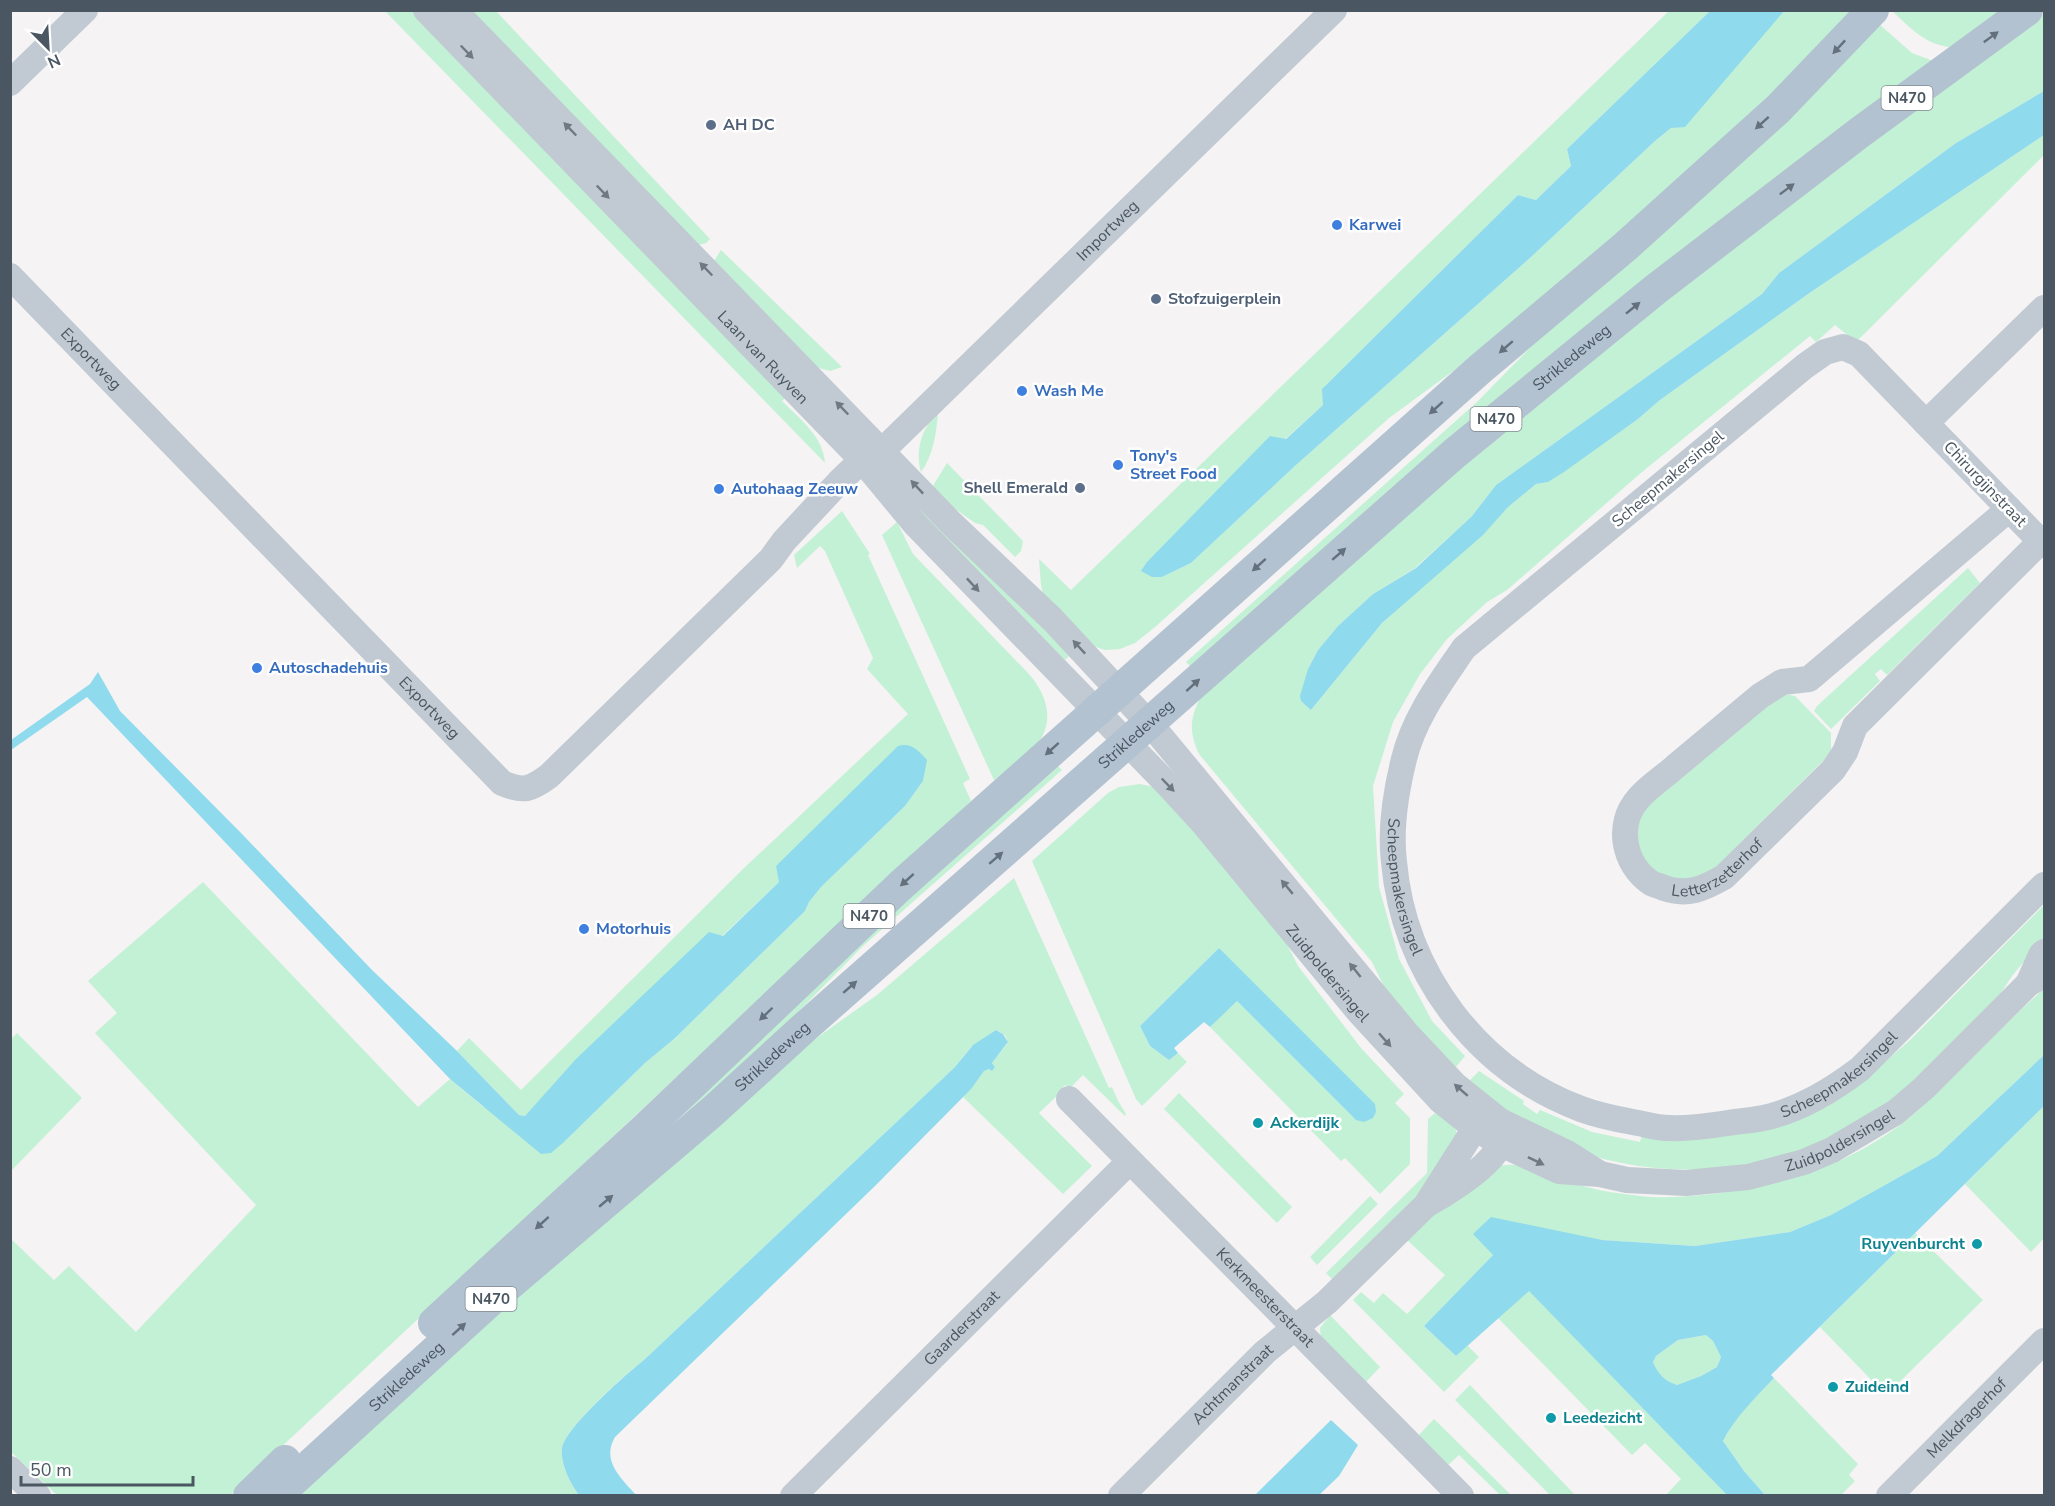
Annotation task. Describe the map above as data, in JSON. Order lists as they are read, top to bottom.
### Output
{
  "streets": {
    "main road": ["N470", "Strikledeweg"],
    "street": [
      "Importweg",
      "Laan van Ruyven",
      "Exportweg",
      "Scheepmakersingel",
      "Chirurgijnstraat",
      "Letterzetterhof",
      "Zuidpoldersingel",
      "Kerkmeesterstraat",
      "Gaarderstraat",
      "Achtmanstraat",
      "Melkdragerhof"
    ]
  },
  "crossings": [
    ["Importweg", "Laan van Ruyven"],
    ["Importweg", "Exportweg"],
    ["Strikledeweg", "Laan van Ruyven"],
    ["Strikledeweg", "Zuidpoldersingel"],
    ["Laan van Ruyven", "Exportweg"],
    ["Laan van Ruyven", "Zuidpoldersingel"],
    ["Scheepmakersingel", "Chirurgijnstraat"],
    ["Chirurgijnstraat", "Letterzetterhof"],
    ["Zuidpoldersingel", "Achtmanstraat"],
    ["Kerkmeesterstraat", "Gaarderstraat"],
    ["Kerkmeesterstraat", "Achtmanstraat"]
  ],
  "places": [
    "AH DC",
    "Karwei",
    "Stofzuigerplein",
    "Wash Me",
    "Tony's Street Food",
    "Shell Emerald",
    "Autohaag Zeeuw",
    "Autoschadehuis",
    "Motorhuis",
    "Ackerdijk",
    "Ruyvenburcht",
    "Zuideind",
    "Leedezicht"
  ],
  "scale_bar": "50 m",
  "north": "bottom right"
}
